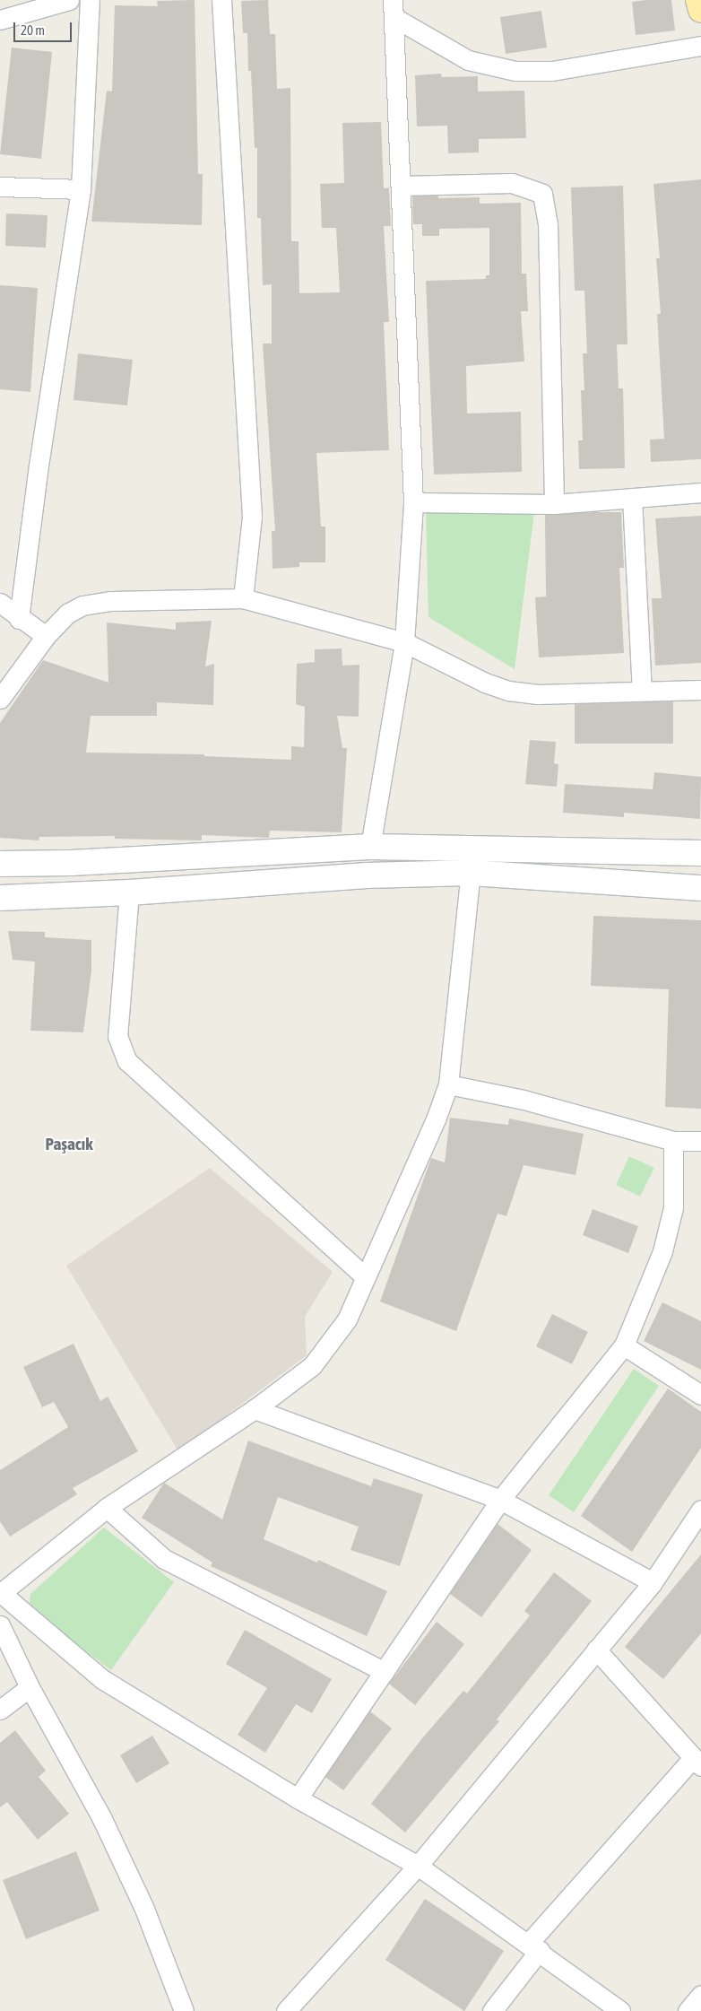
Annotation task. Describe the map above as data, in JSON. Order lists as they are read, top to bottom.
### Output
{
  "districts": ["Paşacık"],
  "scale_bar": "20 m"
}
